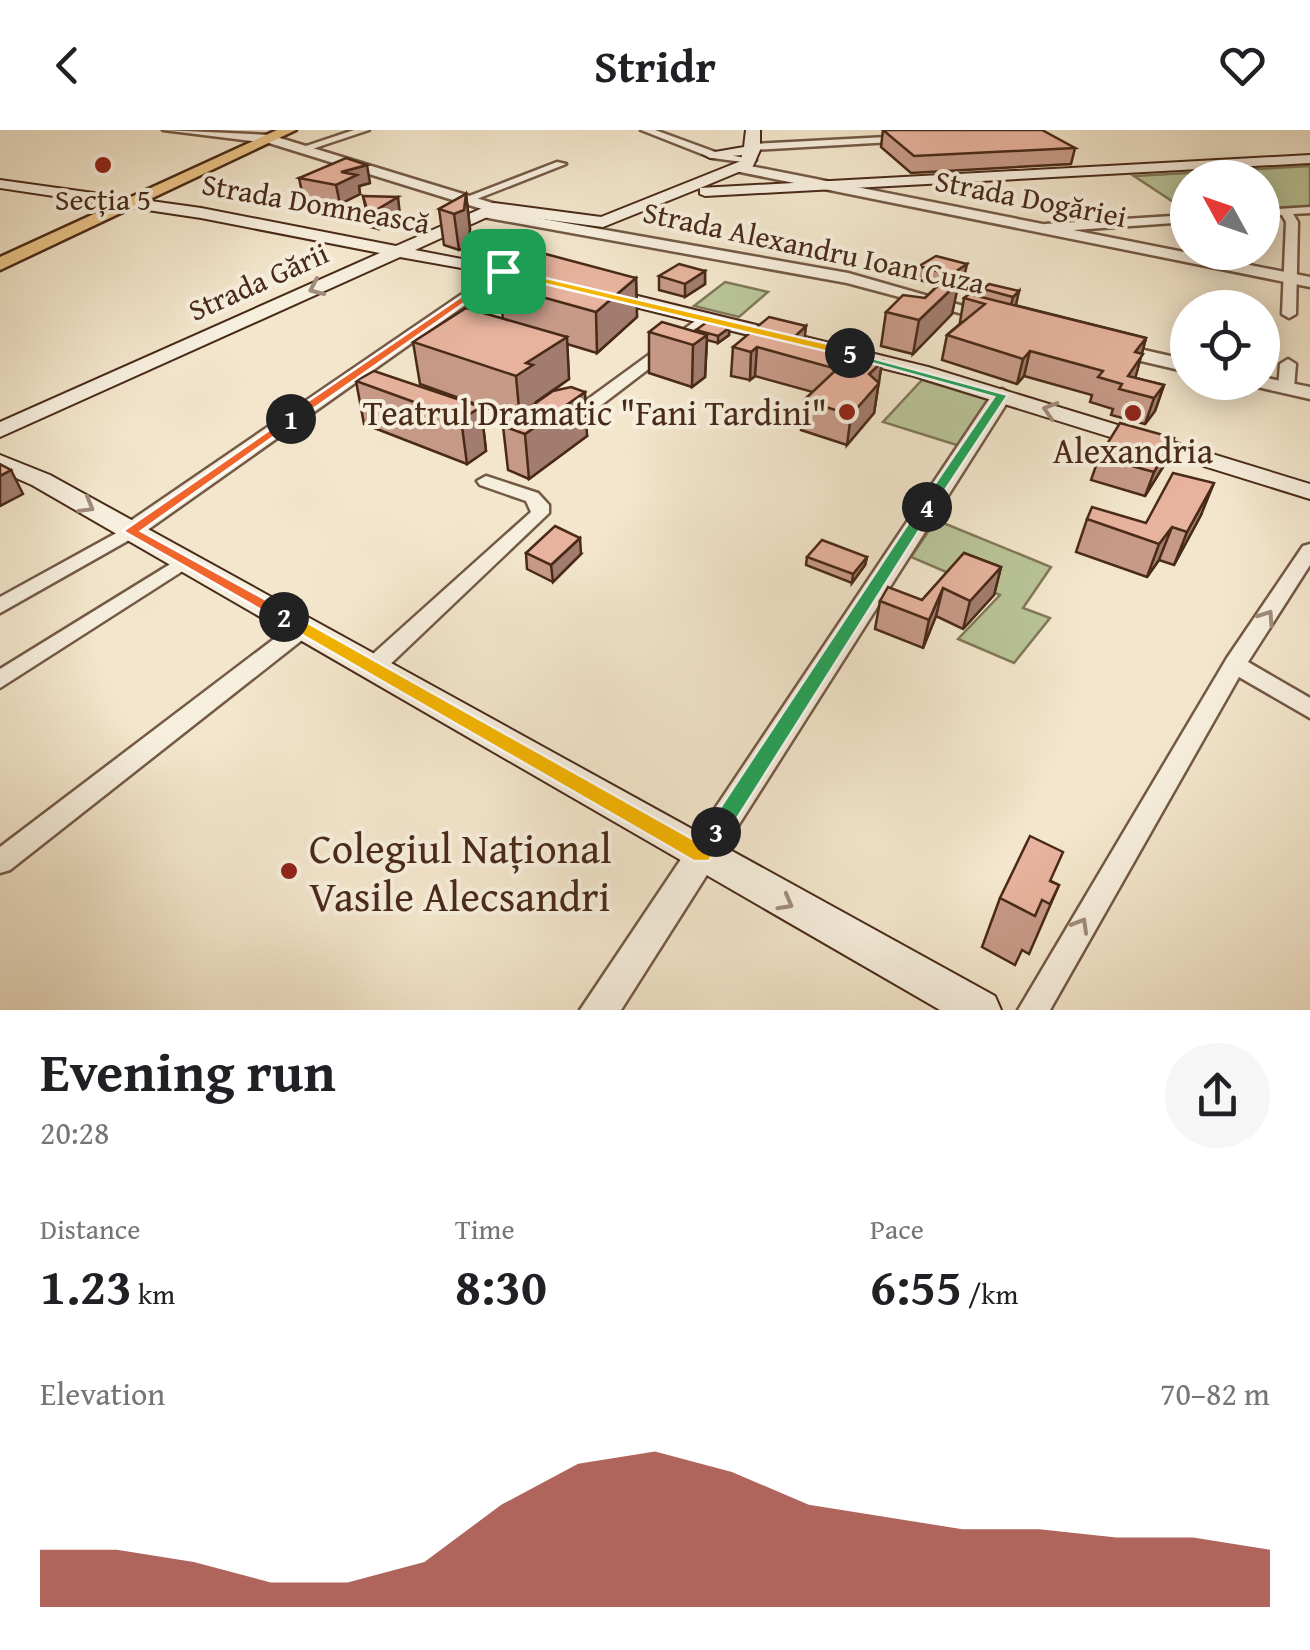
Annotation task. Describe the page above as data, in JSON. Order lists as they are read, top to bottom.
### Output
{
  "streets": {
    "main road": ["Strada Domnească", "Strada Gării"],
    "street": ["Strada Dogăriei", "Strada Alexandru Ioan Cuza"]
  },
  "crossings": [
    ["Strada Domnească", "Strada Gării"],
    ["Strada Alexandru Ioan Cuza", "Strada Gării"]
  ],
  "places": [
    "Secția 5",
    "Teatrul Dramatic \"Fani Tardini\"",
    "Alexandria",
    "Colegiul Național Vasile Alecsandri"
  ],
  "north": "top left",
  "page": {
    "header": "Stridr",
    "pins": [
      "5",
      "1",
      "4",
      "2",
      "3"
    ],
    "heading": ["Evening run", "20:28"],
    "stats": [
      ["Distance", "1.23 km"],
      ["Time", "8:30"],
      ["Pace", "6:55 /km"]
    ],
    "chart": ["Elevation", "70–82 m"]
  }
}
